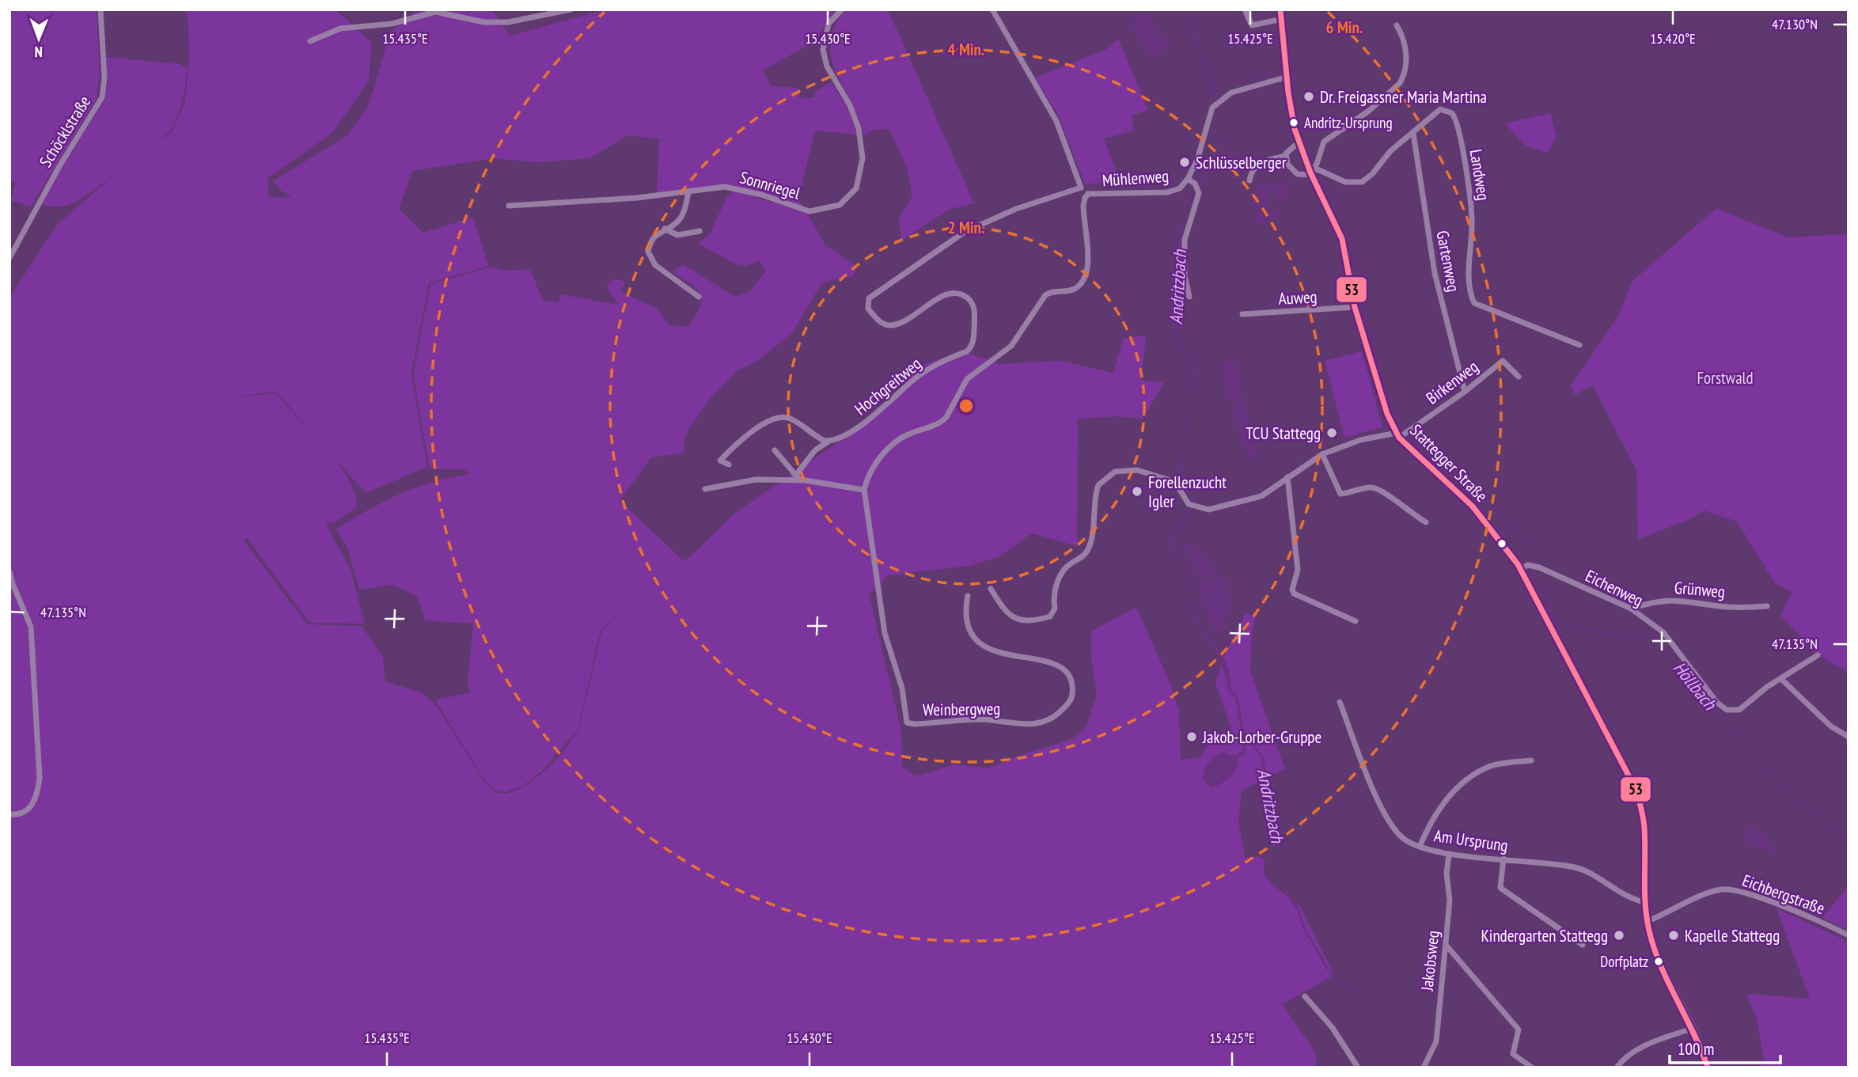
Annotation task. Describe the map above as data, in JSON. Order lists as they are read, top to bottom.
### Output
{
  "streets": {
    "main road": ["Stattegger Straße"],
    "street": [
      "Schöcklstraße",
      "Landweg",
      "Mühlenweg",
      "Sonnriegel",
      "Gartenweg",
      "Auweg",
      "Birkenweg",
      "Hochgreitweg",
      "Eichenweg",
      "Grünweg",
      "Weinbergweg",
      "Am Ursprung",
      "Eichbergstraße",
      "Jakobsweg"
    ]
  },
  "crossings": [
    ["Landweg", "Gartenweg"],
    ["Landweg", "Stattegger Straße"],
    ["Mühlenweg", "Hochgreitweg"],
    ["Mühlenweg", "Stattegger Straße"],
    ["Gartenweg", "Birkenweg"],
    ["Auweg", "Stattegger Straße"],
    ["Birkenweg", "Stattegger Straße"],
    ["Stattegger Straße", "Eichenweg"],
    ["Stattegger Straße", "Am Ursprung"],
    ["Stattegger Straße", "Eichbergstraße"],
    ["Eichenweg", "Grünweg"],
    ["Am Ursprung", "Jakobsweg"]
  ],
  "water": ["Andritzbach", "Höllbach"],
  "parks": ["Forstwald"],
  "places": [
    "Dr. Freigassner Maria Martina",
    "Andritz-Ursprung",
    "Schlüsselberger",
    "TCU Stattegg",
    "Forellenzucht Igler",
    "Jakob-Lorber-Gruppe",
    "Kindergarten Stattegg",
    "Kapelle Stattegg",
    "Dorfplatz"
  ],
  "lines": ["transit line 53"],
  "scale_bar": "100 m",
  "north": "bottom",
  "coordinates": [
    "47.130°N",
    "15.435°E",
    "15.430°E",
    "15.425°E",
    "15.420°E",
    "47.135°N"
  ],
  "rings": ["6 Min.", "4 Min.", "2 Min."]
}
